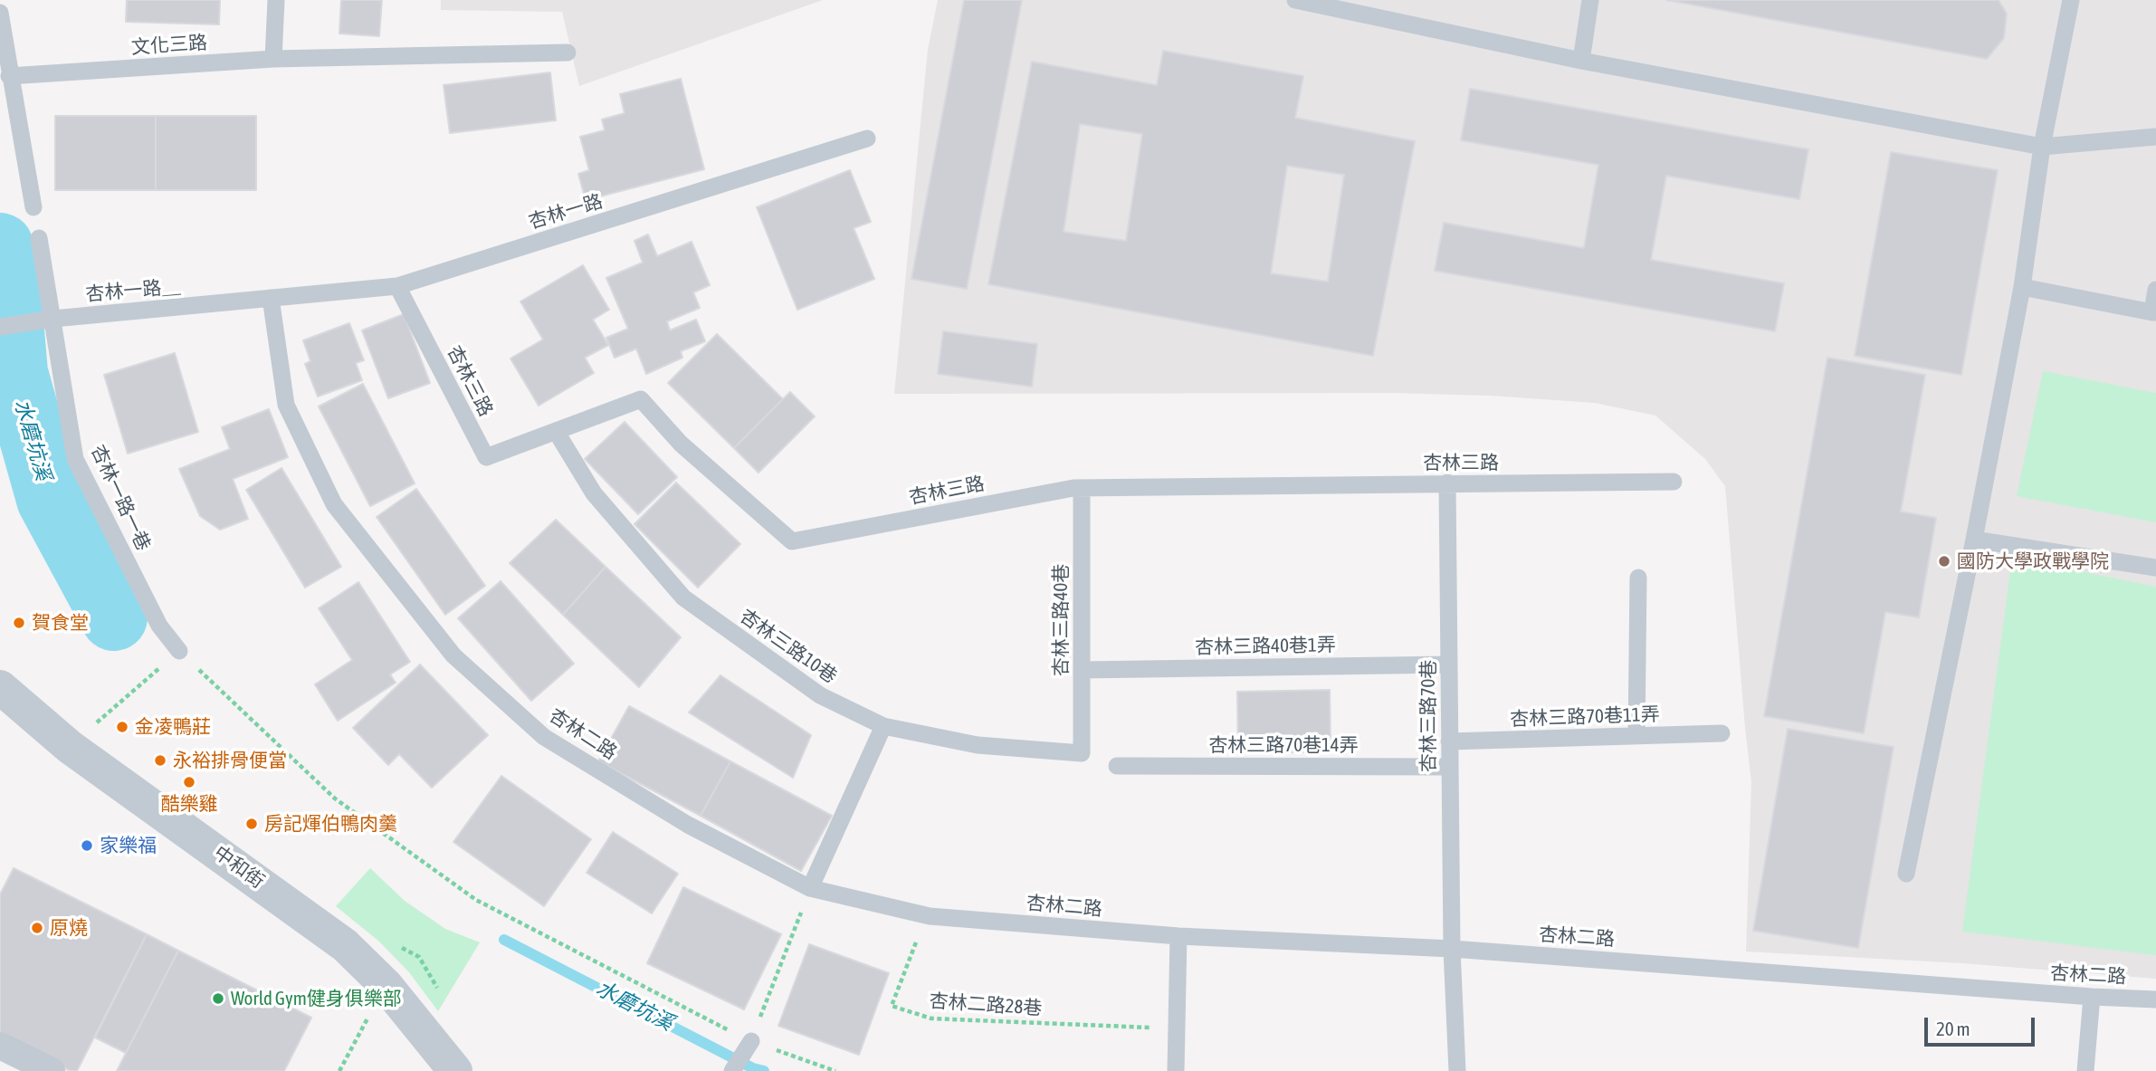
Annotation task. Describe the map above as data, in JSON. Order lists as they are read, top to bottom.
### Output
{
  "streets": {
    "street": ["中和街"],
    "lane": [
      "文化三路",
      "杏林一路",
      "杏林一路＿",
      "杏林三路",
      "杏林一路一巷",
      "杏林三路40巷",
      "杏林三路10巷",
      "杏林三路40巷1弄",
      "杏林三路70巷",
      "杏林三路70巷11弄",
      "杏林二路",
      "杏林三路70巷14弄"
    ],
    "path": ["杏林二路28巷"]
  },
  "crossings": [
    ["杏林一路", "杏林一路＿"],
    ["杏林一路", "杏林三路"],
    ["杏林一路", "杏林二路"],
    ["杏林一路＿", "杏林一路一巷"],
    ["杏林一路＿", "杏林二路"],
    ["杏林三路", "杏林三路40巷"],
    ["杏林三路", "杏林三路10巷"],
    ["杏林三路", "杏林三路70巷"],
    ["杏林三路40巷", "杏林三路10巷"],
    ["杏林三路40巷", "杏林三路40巷1弄"],
    ["杏林三路40巷1弄", "杏林三路70巷"],
    ["杏林三路70巷", "杏林三路70巷11弄"],
    ["杏林三路70巷", "杏林二路"],
    ["杏林三路70巷", "杏林三路70巷14弄"],
    ["杏林二路", "杏林二路28巷"]
  ],
  "water": ["水磨坑溪"],
  "places": [
    "國防大學政戰學院",
    "賀食堂",
    "金凌鴨莊",
    "永裕排骨便當",
    "酷樂雞",
    "房記煇伯鴨肉羹",
    "家樂福",
    "原燒",
    "World Gym健身俱樂部"
  ],
  "scale_bar": "20 m"
}
